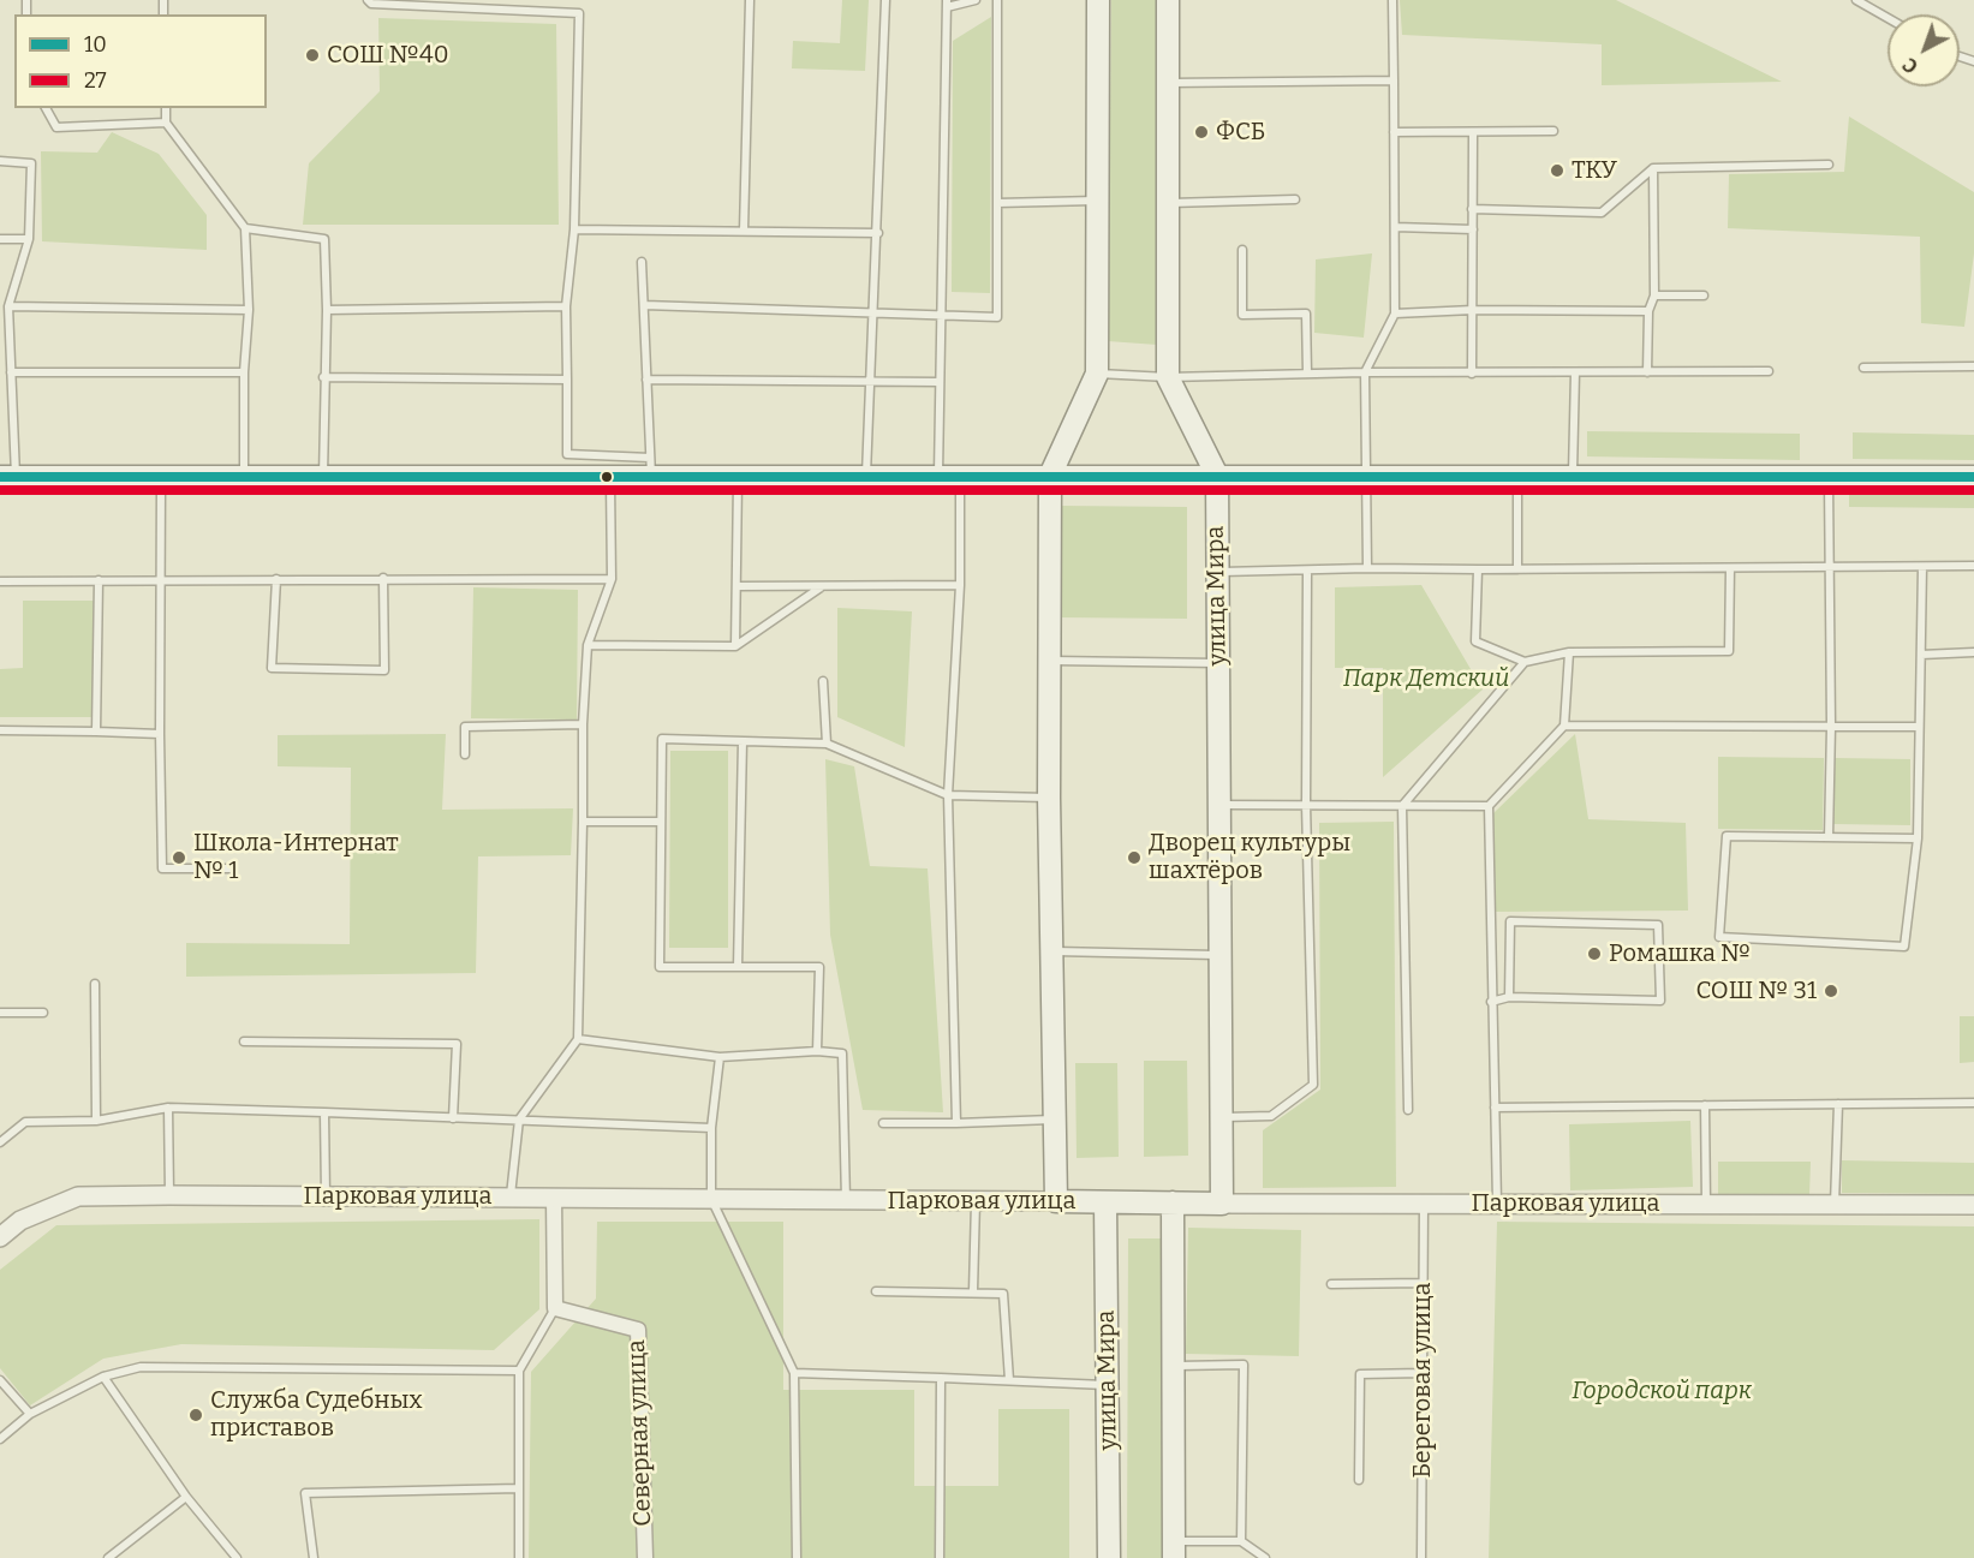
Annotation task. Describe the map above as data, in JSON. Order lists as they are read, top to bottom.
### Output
{
  "streets": {
    "main road": ["улица Мира", "Парковая улица"],
    "street": ["Северная улица"],
    "lane": ["Береговая улица"]
  },
  "crossings": [
    ["улица Мира", "Парковая улица"],
    ["Парковая улица", "Береговая улица"]
  ],
  "parks": ["Парк Детский", "Городской парк"],
  "places": [
    "СОШ №40",
    "ФСБ",
    "ТКУ",
    "Школа-Интернат № 1",
    "Дворец культуры шахтёров",
    "Ромашка №",
    "СОШ № 31",
    "Служба Судебных приставов"
  ],
  "lines": ["transit line 10", "transit line 27"],
  "legend": ["10", "27"],
  "north": "bottom left"
}
